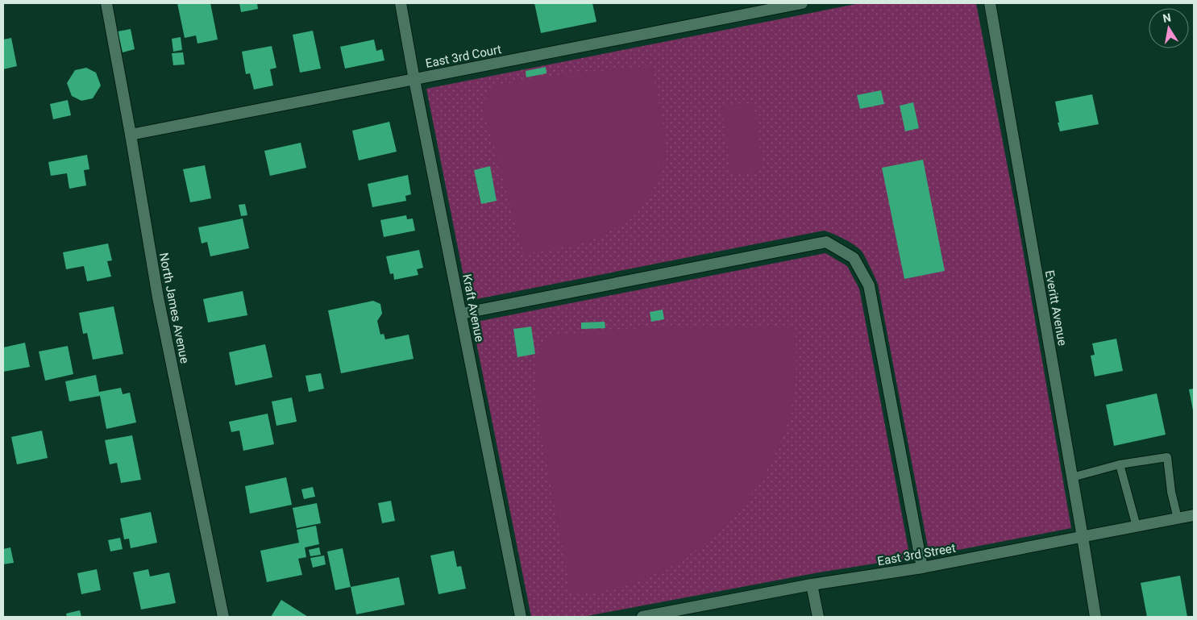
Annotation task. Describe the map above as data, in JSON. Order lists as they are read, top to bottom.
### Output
{
  "streets": {
    "street": [
      "East 3rd Court",
      "North James Avenue",
      "Kraft Avenue",
      "Everitt Avenue",
      "East 3rd Street"
    ]
  },
  "crossings": [
    ["East 3rd Court", "North James Avenue"],
    ["East 3rd Court", "Kraft Avenue"],
    ["Everitt Avenue", "East 3rd Street"]
  ],
  "north": "top"
}
